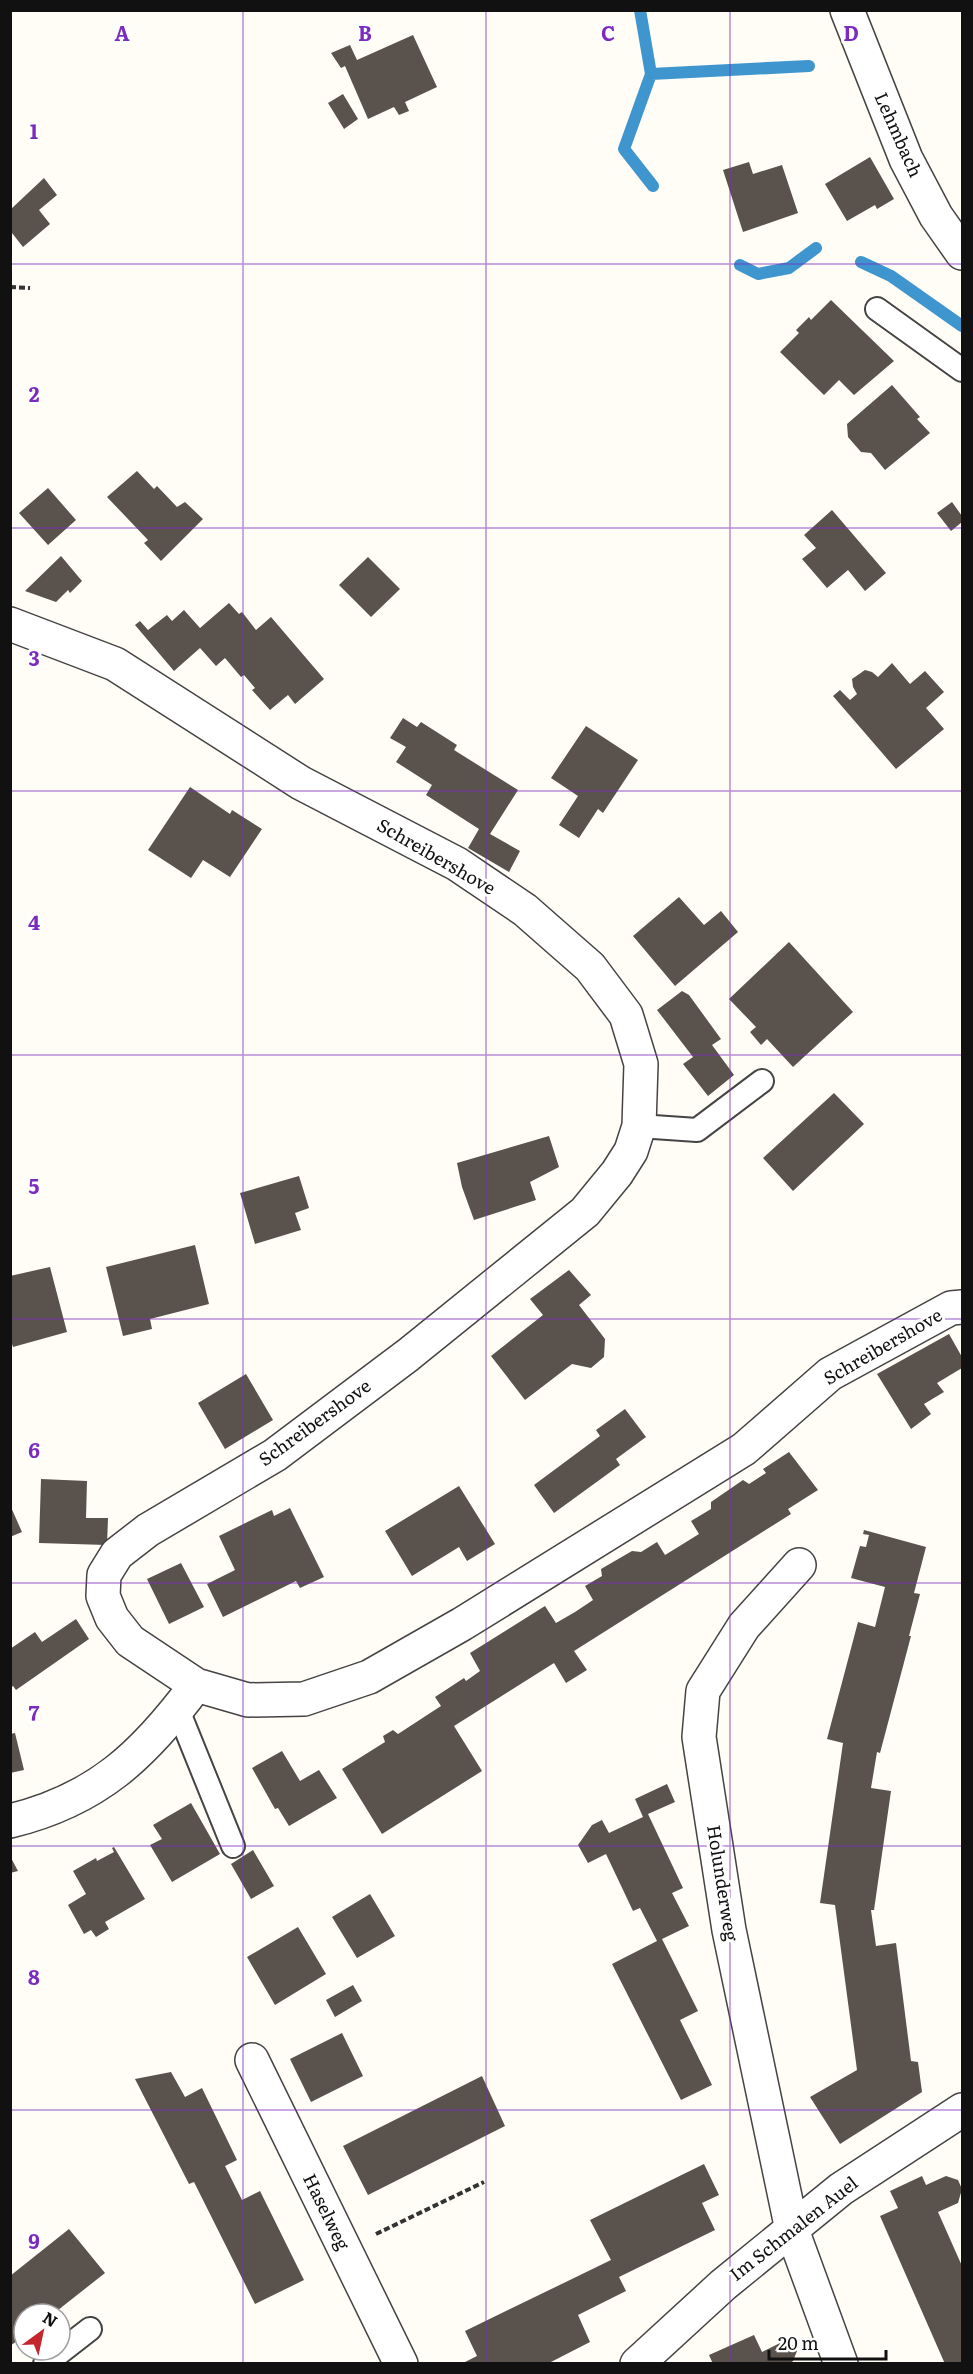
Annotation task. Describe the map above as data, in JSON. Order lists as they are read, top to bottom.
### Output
{
  "streets": {
    "street": [
      "Lehmbach",
      "Schreibershove",
      "Holunderweg",
      "Haselweg",
      "Im Schmalen Auel"
    ]
  },
  "crossings": [
    ["Holunderweg", "Im Schmalen Auel"]
  ],
  "scale_bar": "20 m",
  "north": "top right",
  "grid": {
    "columns": [
      "A",
      "B",
      "C",
      "D"
    ],
    "rows": [
      "1",
      "2",
      "3",
      "4",
      "5",
      "6",
      "7",
      "8",
      "9"
    ]
  }
}
